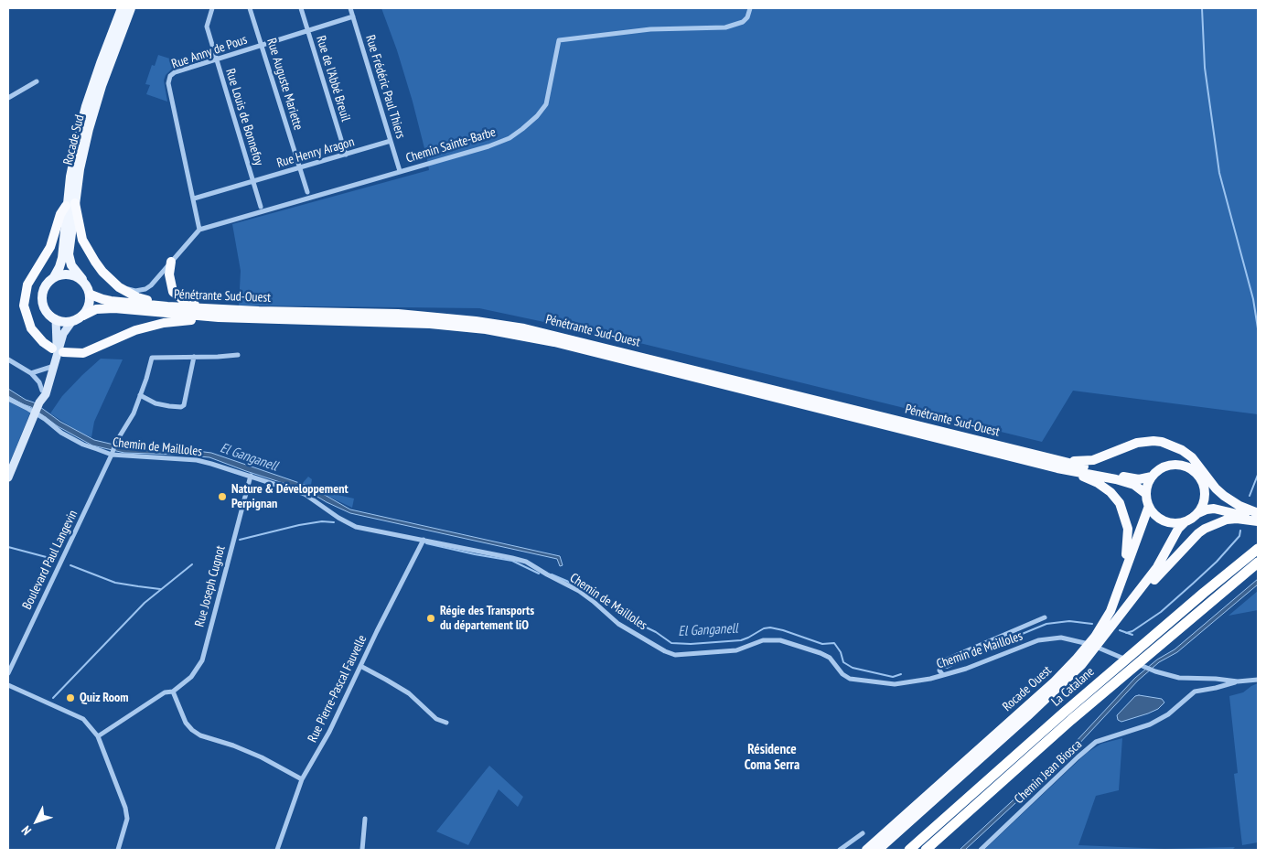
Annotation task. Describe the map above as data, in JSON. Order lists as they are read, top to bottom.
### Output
{
  "streets": {
    "highway": ["Pénétrante Sud-Ouest", "La Catalane", "Rocade Ouest"],
    "main road": ["Rocade Sud"],
    "street": [
      "Rue Anny de Pous",
      "Rue de l'Abbé Breuil",
      "Rue Auguste Mariette",
      "Rue Frédéric Paul Thiers",
      "Rue Louis de Bonnefoy",
      "Chemin Sainte-Barbe",
      "Rue Henry Aragon",
      "Chemin de Mailloles",
      "Boulevard Paul Langevin",
      "Rue Joseph Cugnot",
      "Rue Pierre-Pascal Fauvelle",
      "Chemin Jean Biosca"
    ]
  },
  "crossings": [
    ["Rue Anny de Pous", "Rue de l'Abbé Breuil"],
    ["Rue Anny de Pous", "Rue Auguste Mariette"],
    ["Rue Anny de Pous", "Rue Frédéric Paul Thiers"],
    ["Rue Anny de Pous", "Rue Louis de Bonnefoy"],
    ["Rue Anny de Pous", "Chemin Sainte-Barbe"],
    ["Rue Anny de Pous", "Rue Henry Aragon"],
    ["Rue de l'Abbé Breuil", "Rue Henry Aragon"],
    ["Rue Auguste Mariette", "Rue Henry Aragon"],
    ["Rue Frédéric Paul Thiers", "Chemin Sainte-Barbe"],
    ["Rue Frédéric Paul Thiers", "Rue Henry Aragon"],
    ["Rue Louis de Bonnefoy", "Rue Henry Aragon"],
    ["Pénétrante Sud-Ouest", "Rocade Ouest"],
    ["Chemin de Mailloles", "Boulevard Paul Langevin"],
    ["Chemin de Mailloles", "Rue Joseph Cugnot"],
    ["Chemin de Mailloles", "Rue Pierre-Pascal Fauvelle"],
    ["Chemin de Mailloles", "Chemin Jean Biosca"]
  ],
  "districts": ["Résidence Coma Serra"],
  "water": ["El Ganganell"],
  "places": ["Nature & Développement Perpignan", "Régie des Transports du département liO", "Quiz Room"],
  "north": "bottom left"
}
